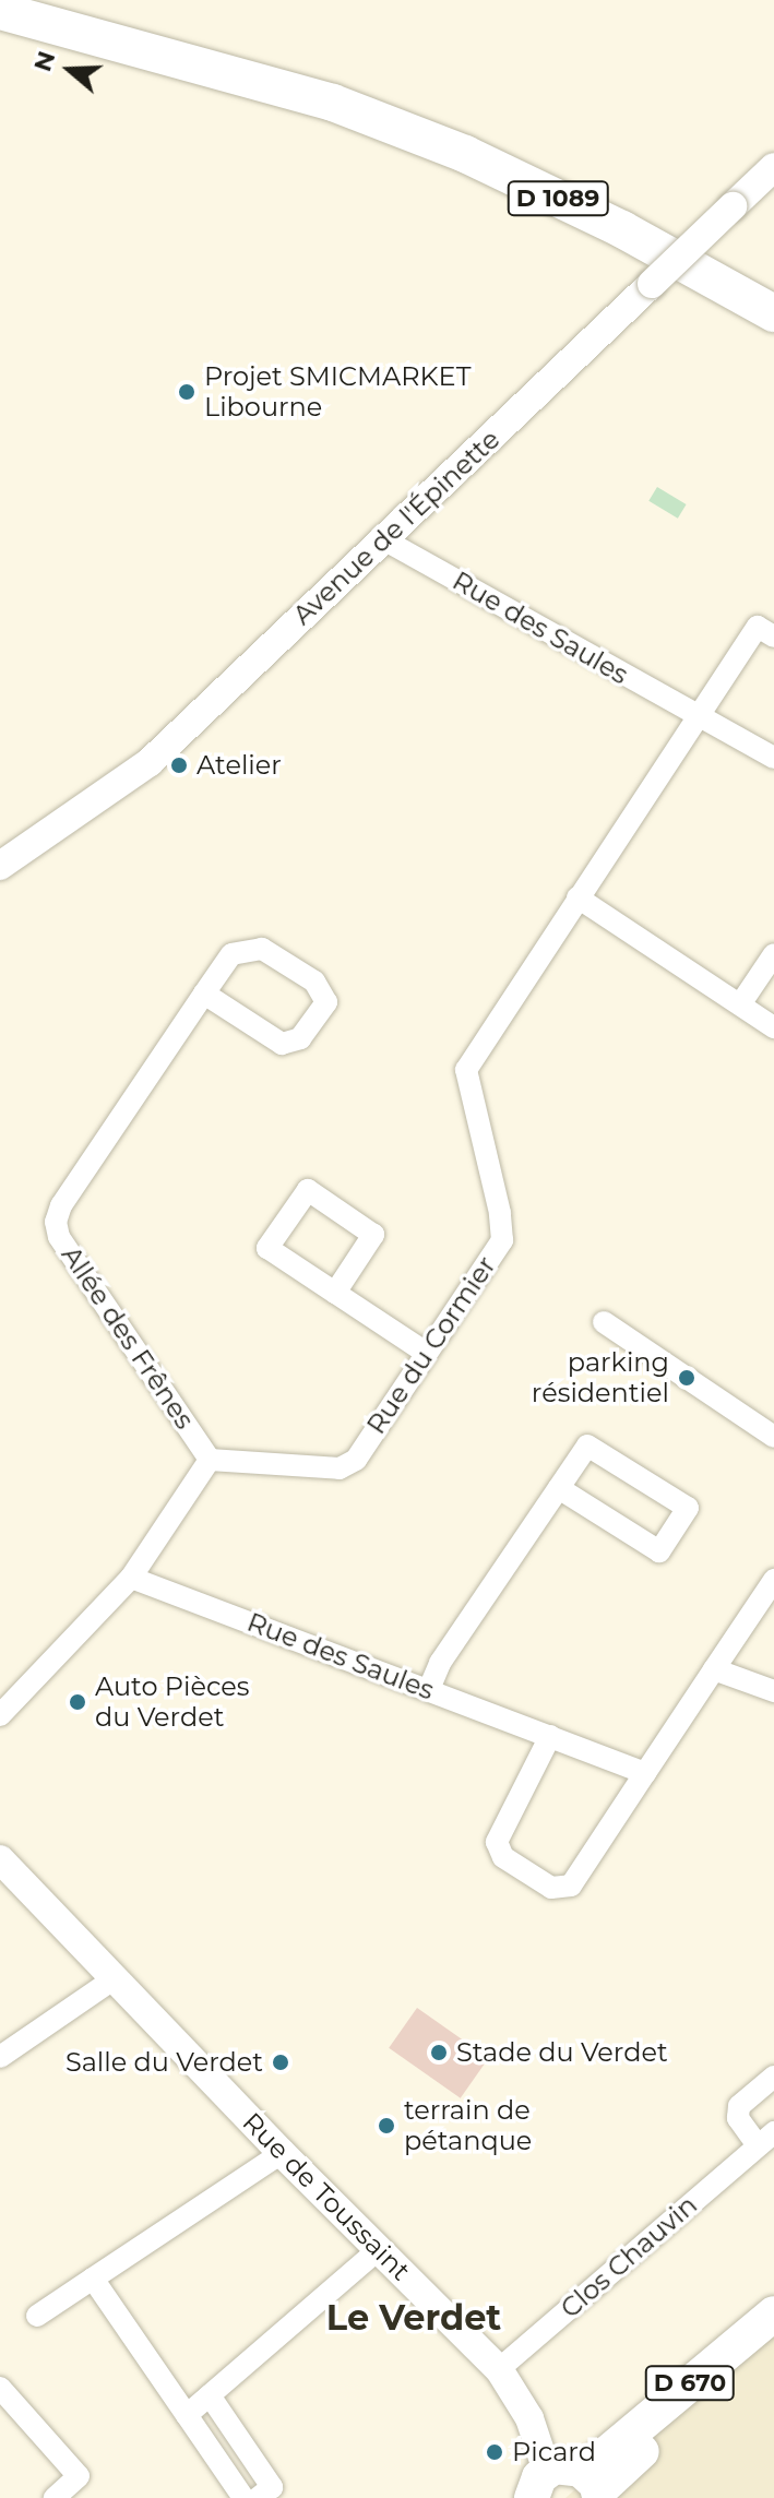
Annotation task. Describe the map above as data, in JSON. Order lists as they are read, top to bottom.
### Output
{
  "streets": {
    "highway": ["D 1089"],
    "main road": ["D 670"],
    "street": [
      "Avenue de l'Épinette",
      "Rue des Saules",
      "Allée des Frênes",
      "Rue du Cormier",
      "Rue de Toussaint",
      "Clos Chauvin"
    ]
  },
  "crossings": [
    ["Avenue de l'Épinette", "Rue des Saules"],
    ["Rue des Saules", "Rue du Cormier"],
    ["Allée des Frênes", "Rue du Cormier"],
    ["Rue de Toussaint", "Clos Chauvin"],
    ["Rue de Toussaint", "D 670"]
  ],
  "districts": ["Le Verdet"],
  "places": [
    "Projet SMICMARKET Libourne",
    "Atelier",
    "parking résidentiel",
    "Auto Pièces du Verdet",
    "Stade du Verdet",
    "Salle du Verdet",
    "terrain de pétanque",
    "Picard"
  ],
  "north": "left"
}
